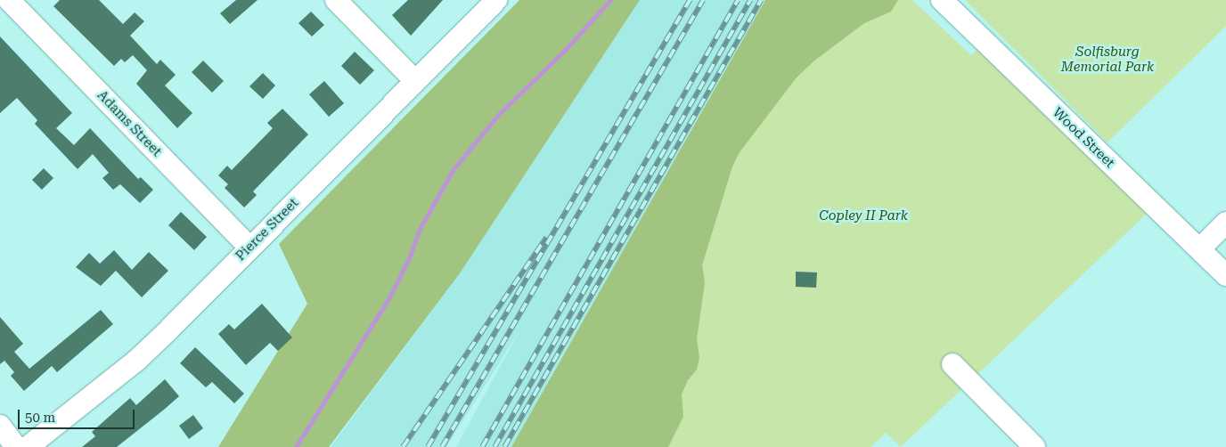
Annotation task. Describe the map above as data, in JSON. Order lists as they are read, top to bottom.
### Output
{
  "streets": {
    "street": ["Adams Street", "Wood Street", "Pierce Street"]
  },
  "crossings": [
    ["Adams Street", "Pierce Street"]
  ],
  "parks": ["Solfisburg Memorial Park", "Copley II Park"],
  "scale_bar": "50 m"
}
